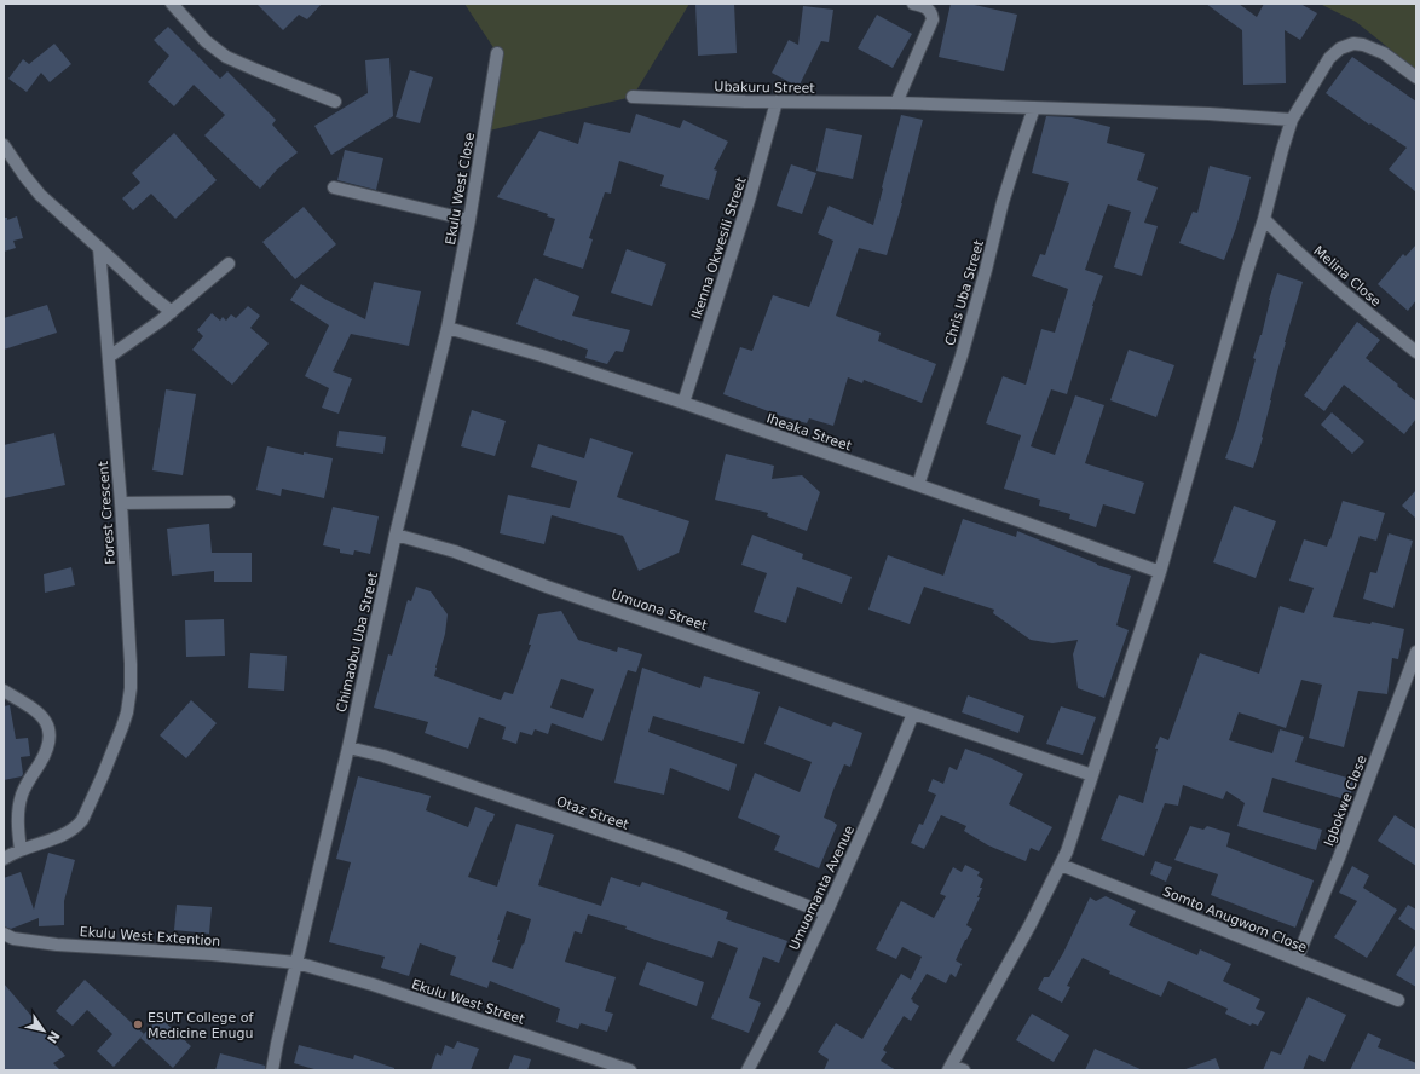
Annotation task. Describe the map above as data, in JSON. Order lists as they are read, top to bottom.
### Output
{
  "streets": {
    "street": [
      "Ubakuru Street",
      "Ekulu West Close",
      "Ikenna Okwesili Street",
      "Melina Close",
      "Chris Uba Street",
      "Iheaka Street",
      "Forest Crescent",
      "Umuona Street",
      "Chimaobu Uba Street",
      "Igbokwe Close",
      "Otaz Street",
      "Umuomanta Avenue",
      "Somto Anugwom Close",
      "Ekulu West Extention",
      "Ekulu West Street"
    ]
  },
  "crossings": [
    ["Ubakuru Street", "Ikenna Okwesili Street"],
    ["Ubakuru Street", "Chris Uba Street"],
    ["Ekulu West Close", "Iheaka Street"],
    ["Ekulu West Close", "Chimaobu Uba Street"],
    ["Ikenna Okwesili Street", "Iheaka Street"],
    ["Chris Uba Street", "Iheaka Street"],
    ["Iheaka Street", "Chimaobu Uba Street"],
    ["Umuona Street", "Chimaobu Uba Street"],
    ["Umuona Street", "Umuomanta Avenue"],
    ["Chimaobu Uba Street", "Otaz Street"],
    ["Chimaobu Uba Street", "Ekulu West Extention"],
    ["Chimaobu Uba Street", "Ekulu West Street"],
    ["Igbokwe Close", "Somto Anugwom Close"],
    ["Otaz Street", "Umuomanta Avenue"],
    ["Ekulu West Extention", "Ekulu West Street"]
  ],
  "places": ["ESUT College of Medicine Enugu"],
  "north": "bottom right"
}
